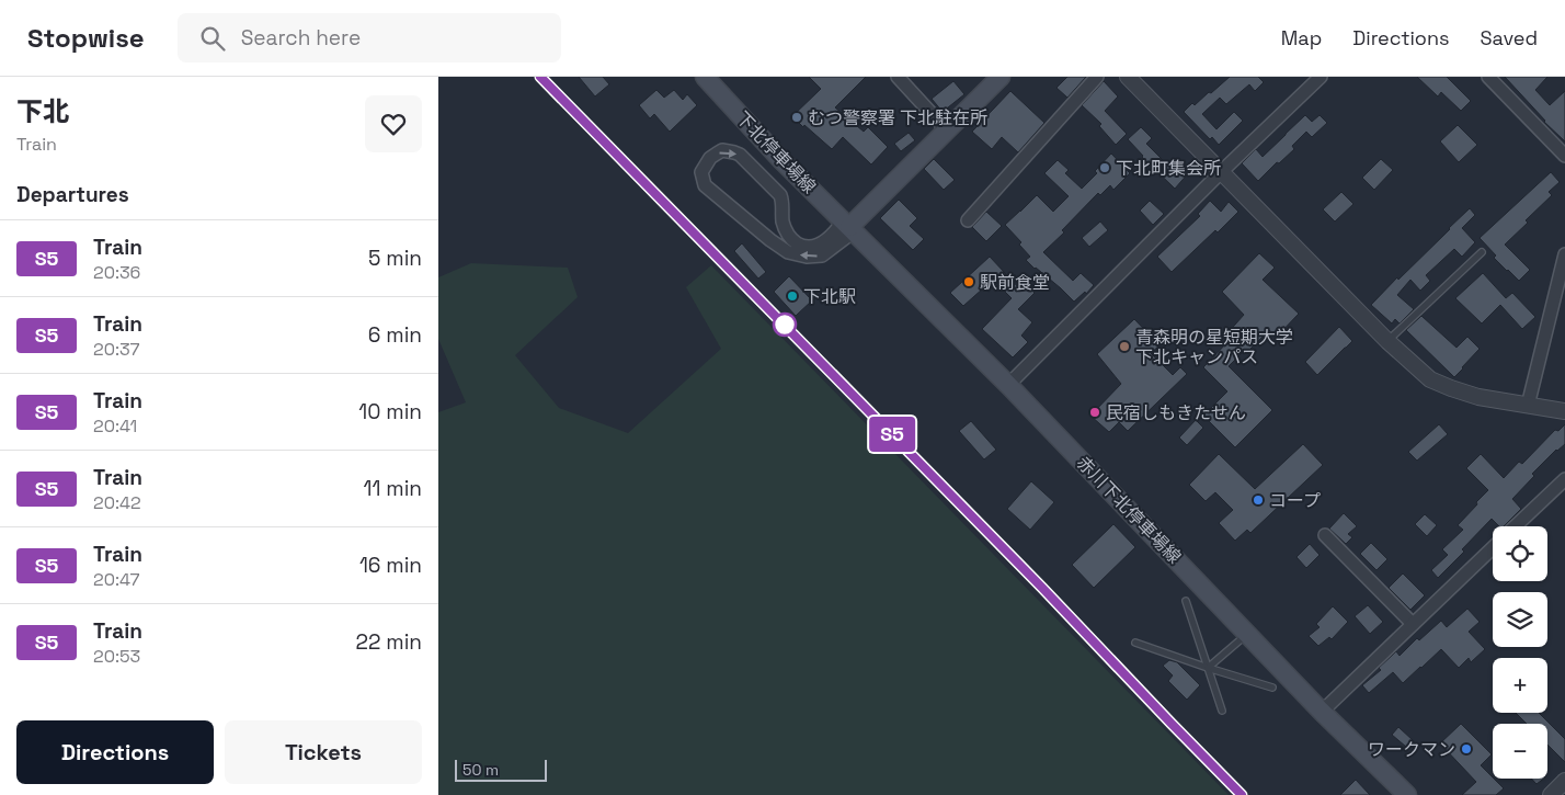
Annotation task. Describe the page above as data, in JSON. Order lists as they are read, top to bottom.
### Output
{
  "streets": {
    "main road": ["下北停車場線", "赤川下北停車場線"]
  },
  "crossings": [
    ["下北停車場線", "赤川下北停車場線"]
  ],
  "places": [
    "むつ警察署 下北駐在所",
    "下北町集会所",
    "駅前食堂",
    "下北駅",
    "青森明の星短期大学 下北キャンパス",
    "民宿しもきたせん",
    "コープ",
    "ワークマン"
  ],
  "scale_bar": "50 m",
  "page": {
    "header": "Stopwise",
    "search": "Search here",
    "nav": ["Map", "Directions", "Saved"],
    "heading": [
      ["下北", "Train"],
      "Departures"
    ],
    "on_map": "S5",
    "list": [
      {
        "mark": "S5",
        "name": "Train",
        "note": "20:36",
        "value": "5 min"
      },
      {
        "mark": "S5",
        "name": "Train",
        "note": "20:37",
        "value": "6 min"
      },
      {
        "mark": "S5",
        "name": "Train",
        "note": "20:41",
        "value": "10 min"
      },
      {
        "mark": "S5",
        "name": "Train",
        "note": "20:42",
        "value": "11 min"
      },
      {
        "mark": "S5",
        "name": "Train",
        "note": "20:47",
        "value": "16 min"
      },
      {
        "mark": "S5",
        "name": "Train",
        "note": "20:53",
        "value": "22 min"
      }
    ],
    "map_buttons": ["+", "−"],
    "buttons": ["Directions", "Tickets"],
    "scale": "50 m"
  }
}
